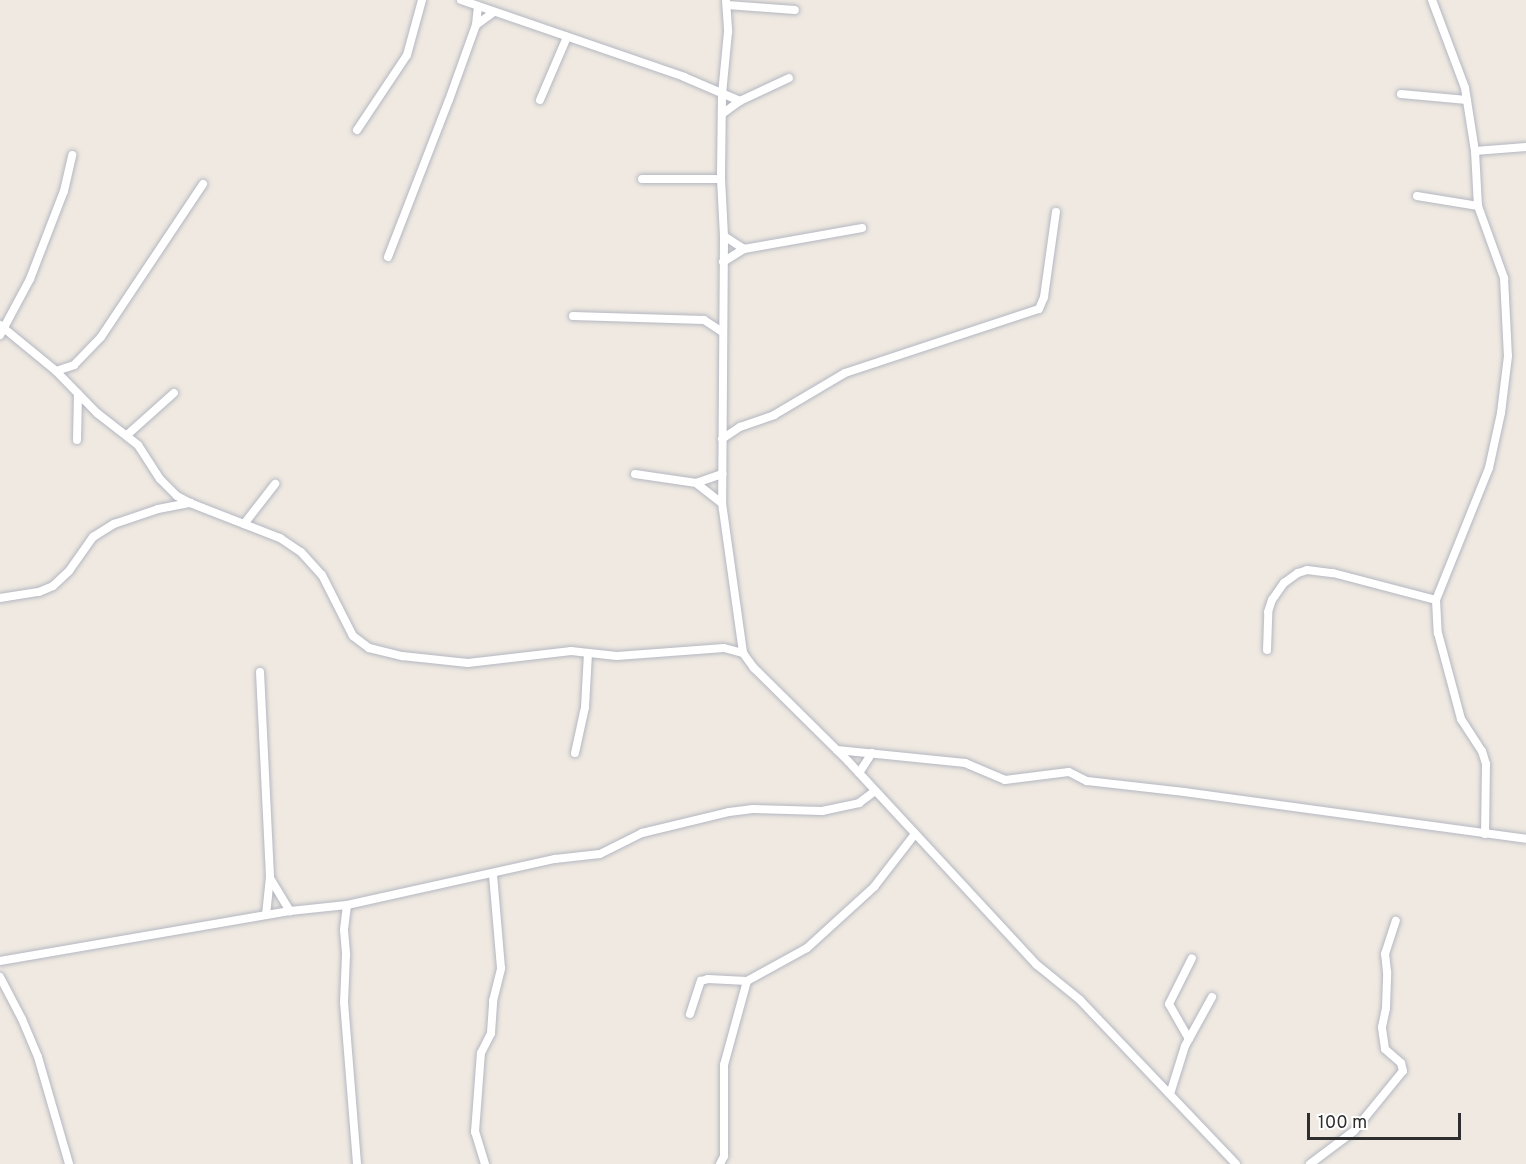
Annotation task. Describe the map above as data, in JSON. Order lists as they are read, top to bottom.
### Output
{
  "scale_bar": "100 m"
}
